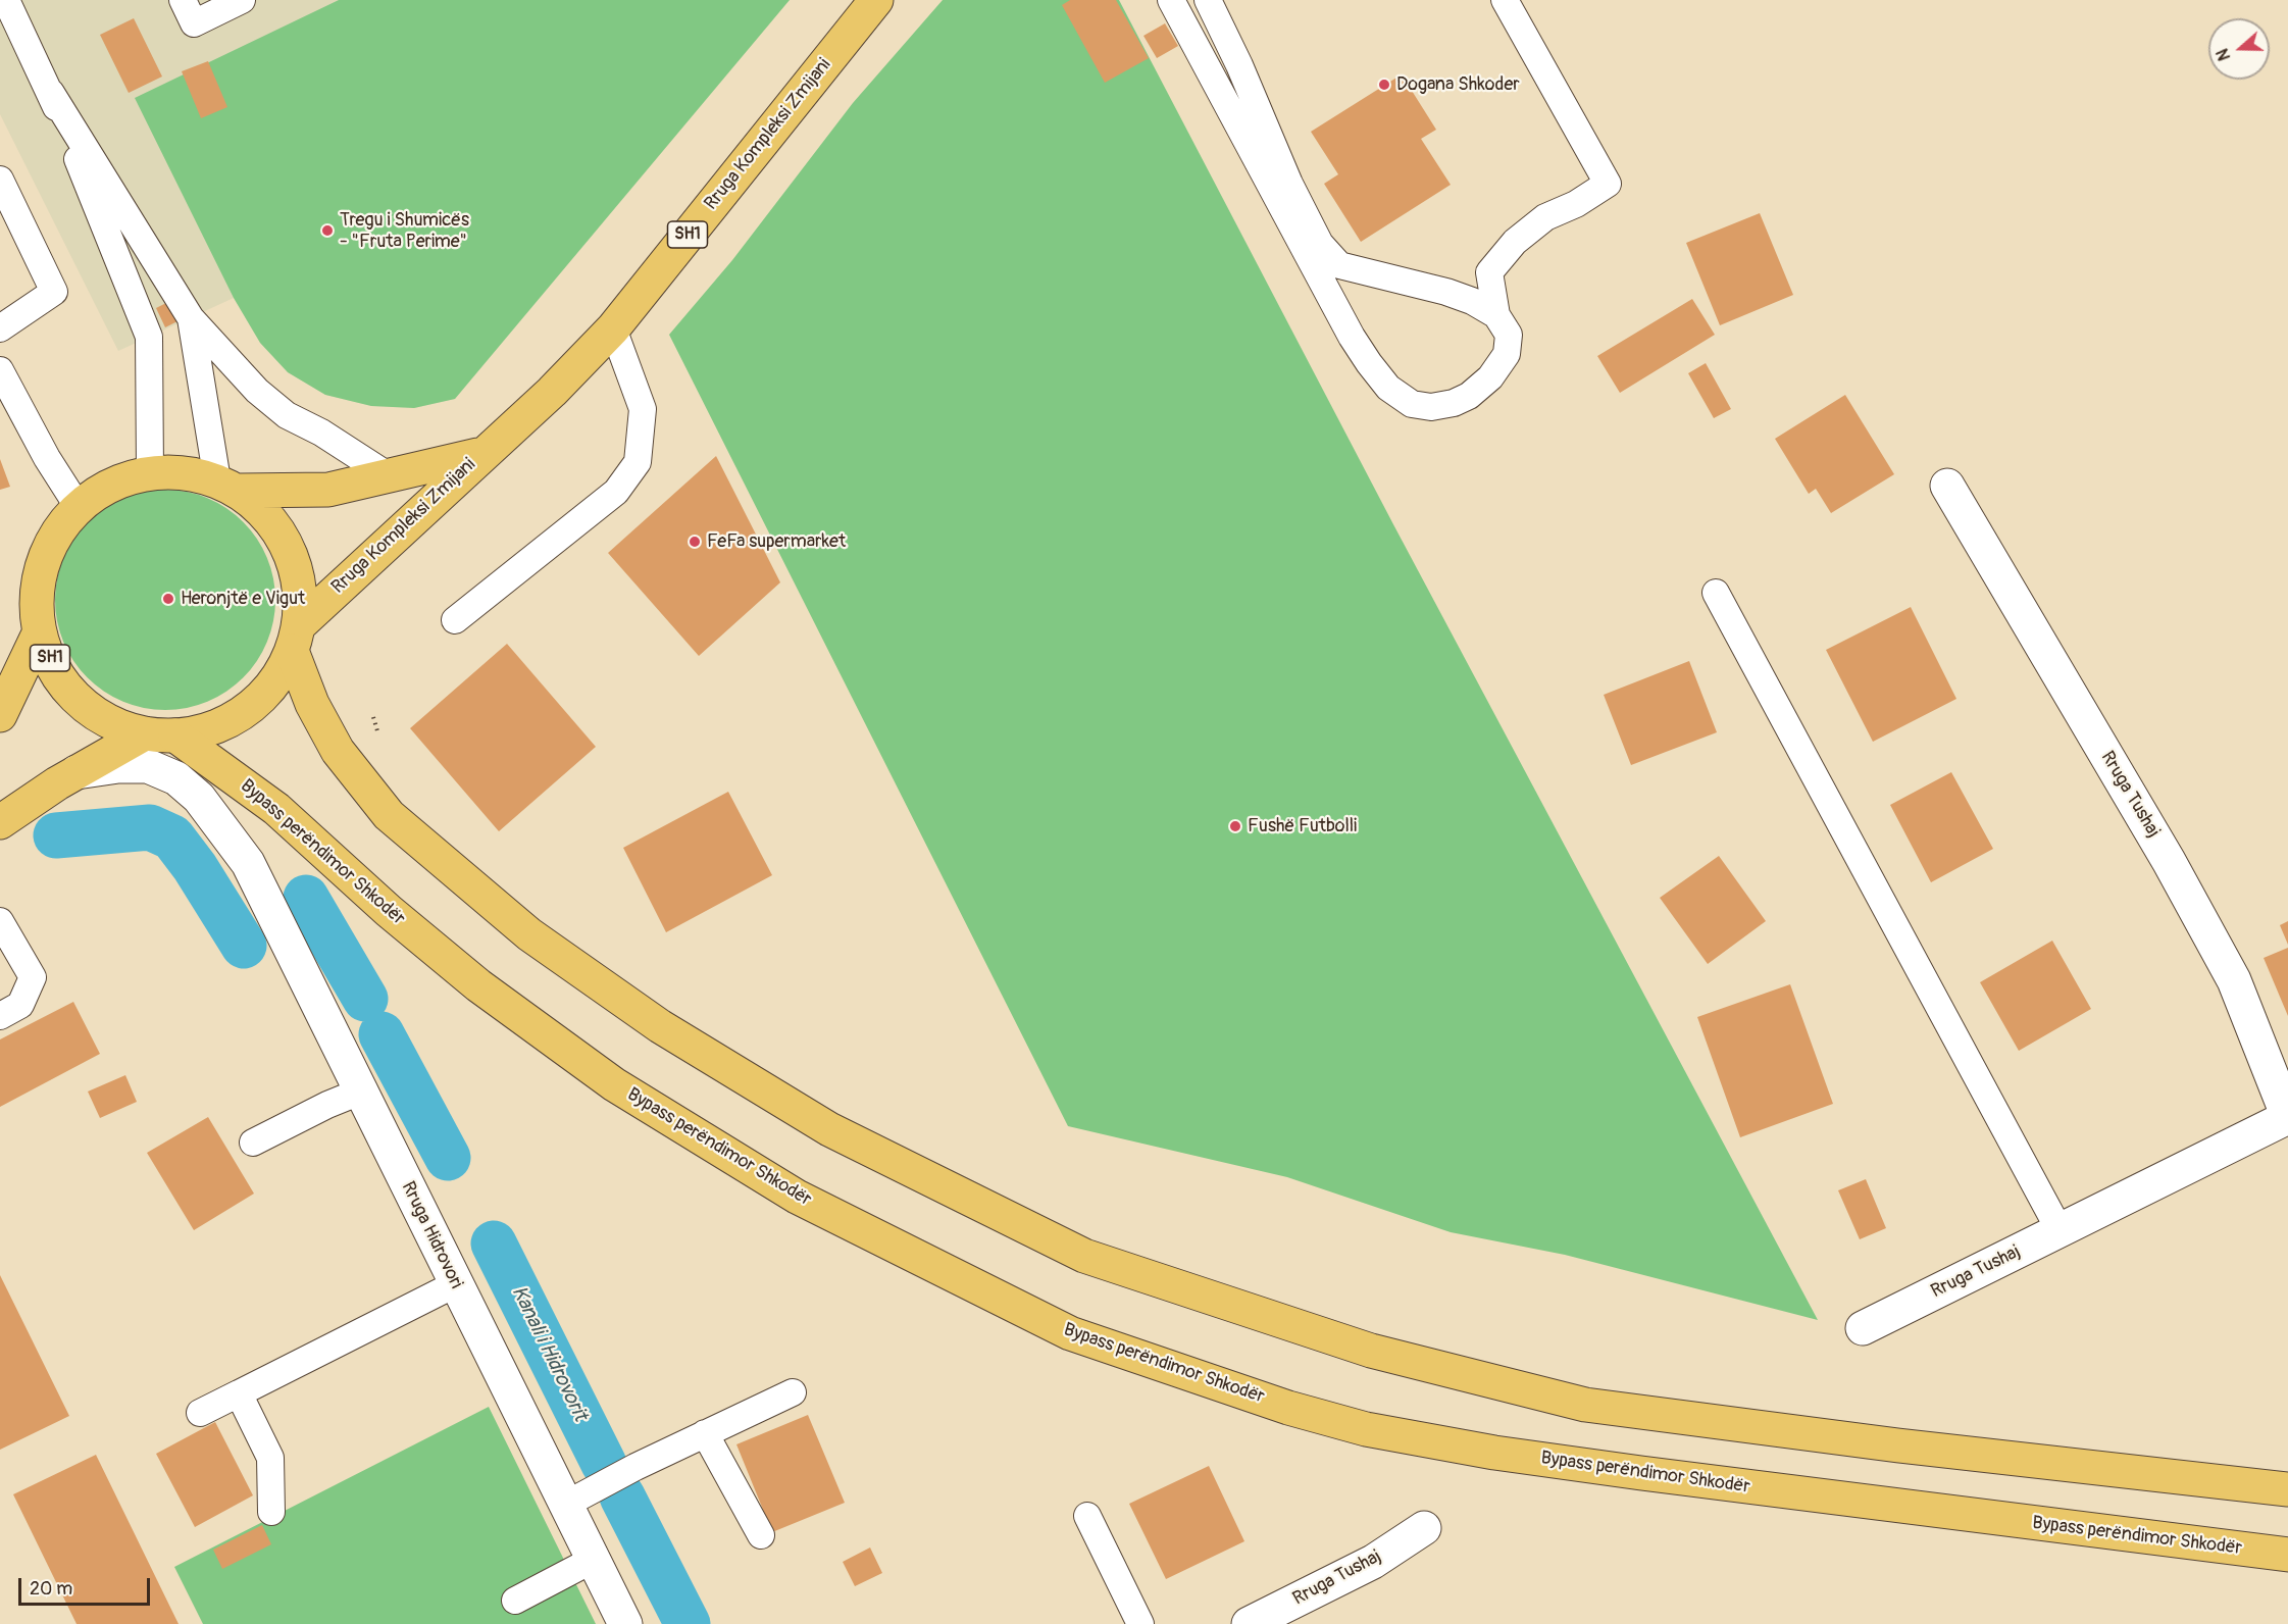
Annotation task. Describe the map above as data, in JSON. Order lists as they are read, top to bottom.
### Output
{
  "streets": {
    "main road": ["Rruga Kompleksi Zmijani", "SH1", "Bypass perëndimor Shkodër"],
    "street": ["Rruga Tushaj", "Rruga Hidrovori"]
  },
  "crossings": [
    ["Rruga Kompleksi Zmijani", "SH1"],
    ["SH1", "Bypass perëndimor Shkodër"],
    ["SH1", "Rruga Hidrovori"],
    ["Bypass perëndimor Shkodër", "Rruga Hidrovori"]
  ],
  "water": ["Kanali i Hidrovorit"],
  "places": [
    "Dogana Shkoder",
    "Tregu i Shumicës - \"Fruta Perime\"",
    "FeFa supermarket",
    "Heronjtë e Vigut",
    "Fushë Futbolli"
  ],
  "scale_bar": "20 m",
  "north": "left"
}
